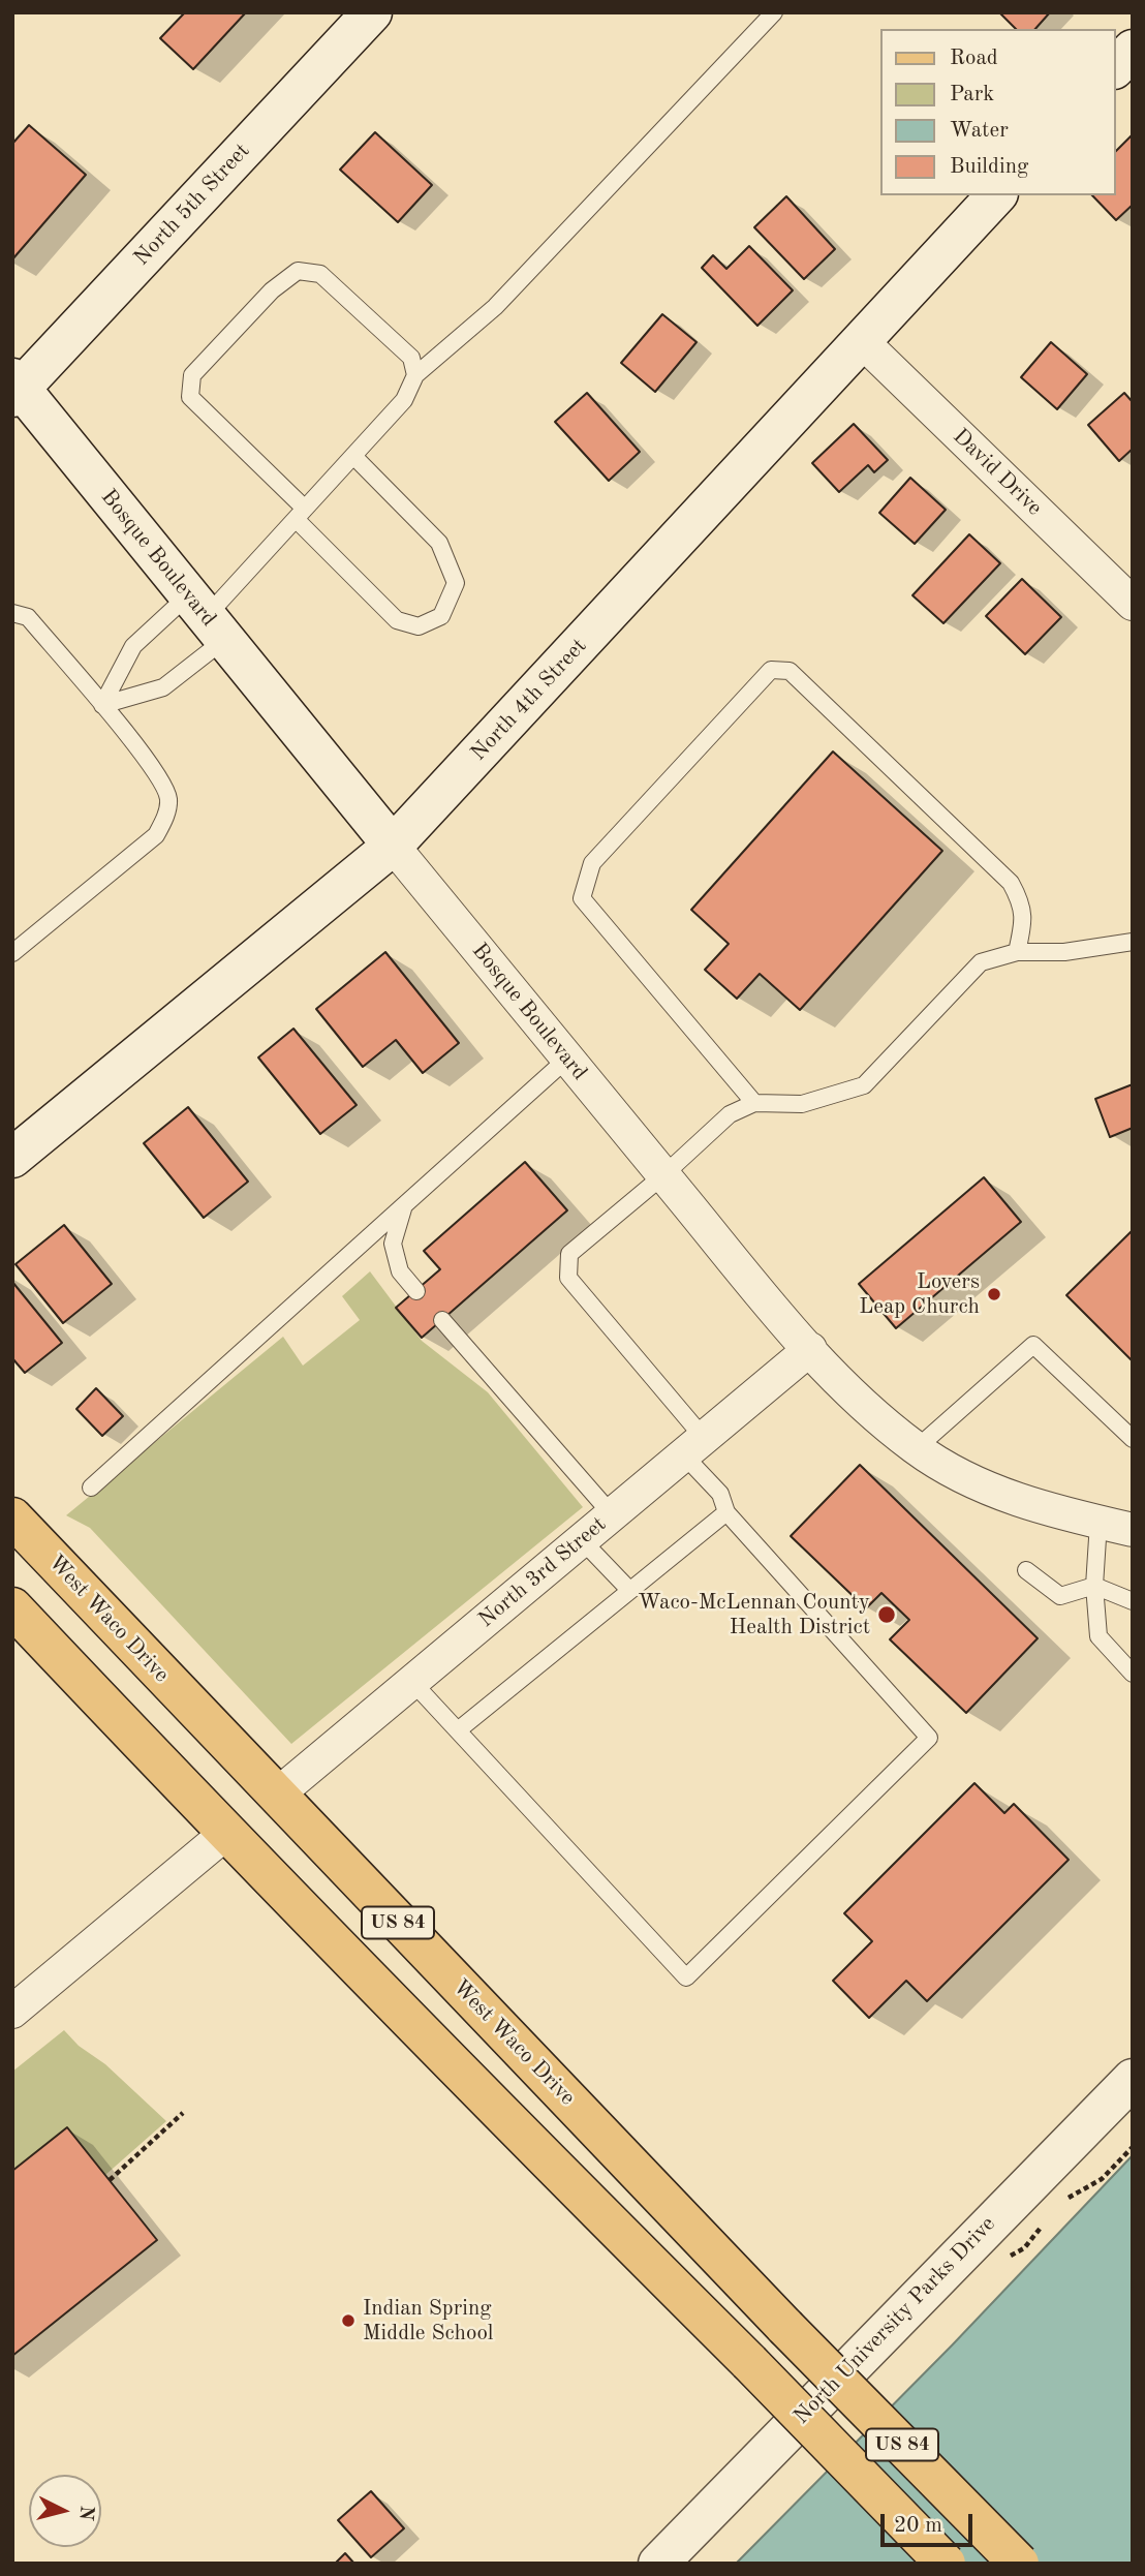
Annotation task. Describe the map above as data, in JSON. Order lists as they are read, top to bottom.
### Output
{
  "streets": {
    "main road": [
      "North 5th Street",
      "Bosque Boulevard",
      "North 4th Street",
      "West Waco Drive",
      "US 84",
      "North University Parks Drive"
    ],
    "street": ["David Drive", "North 3rd Street"]
  },
  "crossings": [
    ["North 5th Street", "Bosque Boulevard"],
    ["David Drive", "North 4th Street"],
    ["Bosque Boulevard", "North 4th Street"],
    ["Bosque Boulevard", "North 3rd Street"],
    ["North 3rd Street", "West Waco Drive"]
  ],
  "places": ["Lovers Leap Church", "Waco-McLennan County Health District", "Indian Spring Middle School"],
  "legend": [
    "Road",
    "Park",
    "Water",
    "Building"
  ],
  "scale_bar": "20 m",
  "north": "right"
}
